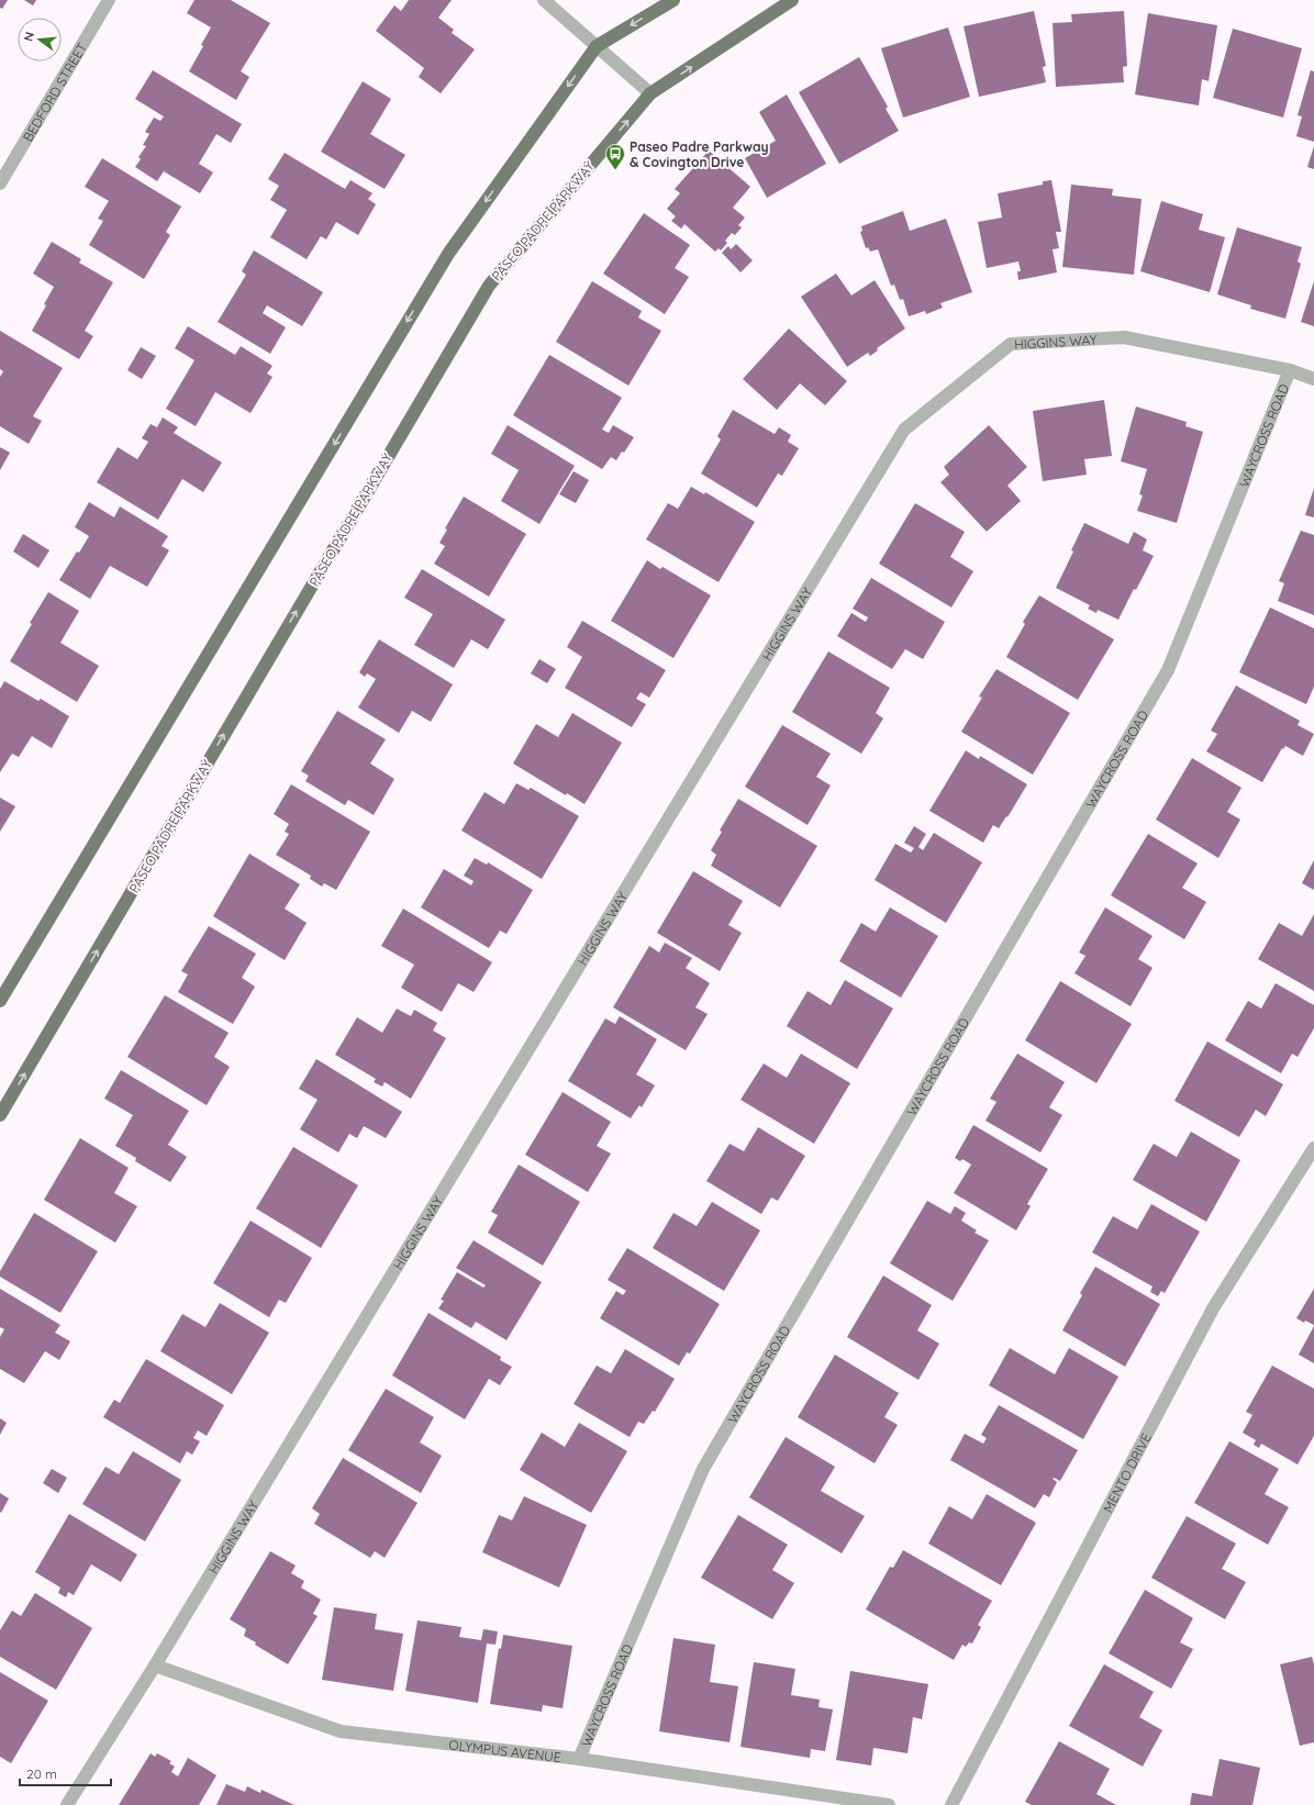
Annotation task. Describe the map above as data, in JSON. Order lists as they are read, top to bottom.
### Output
{
  "streets": {
    "main road": ["PASEO PADRE PARKWAY"],
    "street": [
      "BEDFORD STREET",
      "HIGGINS WAY",
      "WAYCROSS ROAD",
      "MENTO DRIVE",
      "OLYMPUS AVENUE"
    ]
  },
  "crossings": [
    ["HIGGINS WAY", "WAYCROSS ROAD"],
    ["HIGGINS WAY", "OLYMPUS AVENUE"],
    ["WAYCROSS ROAD", "OLYMPUS AVENUE"]
  ],
  "places": {
    "bus stop": ["Paseo Padre Parkway & Covington Drive"]
  },
  "scale_bar": "20 m",
  "north": "left"
}
